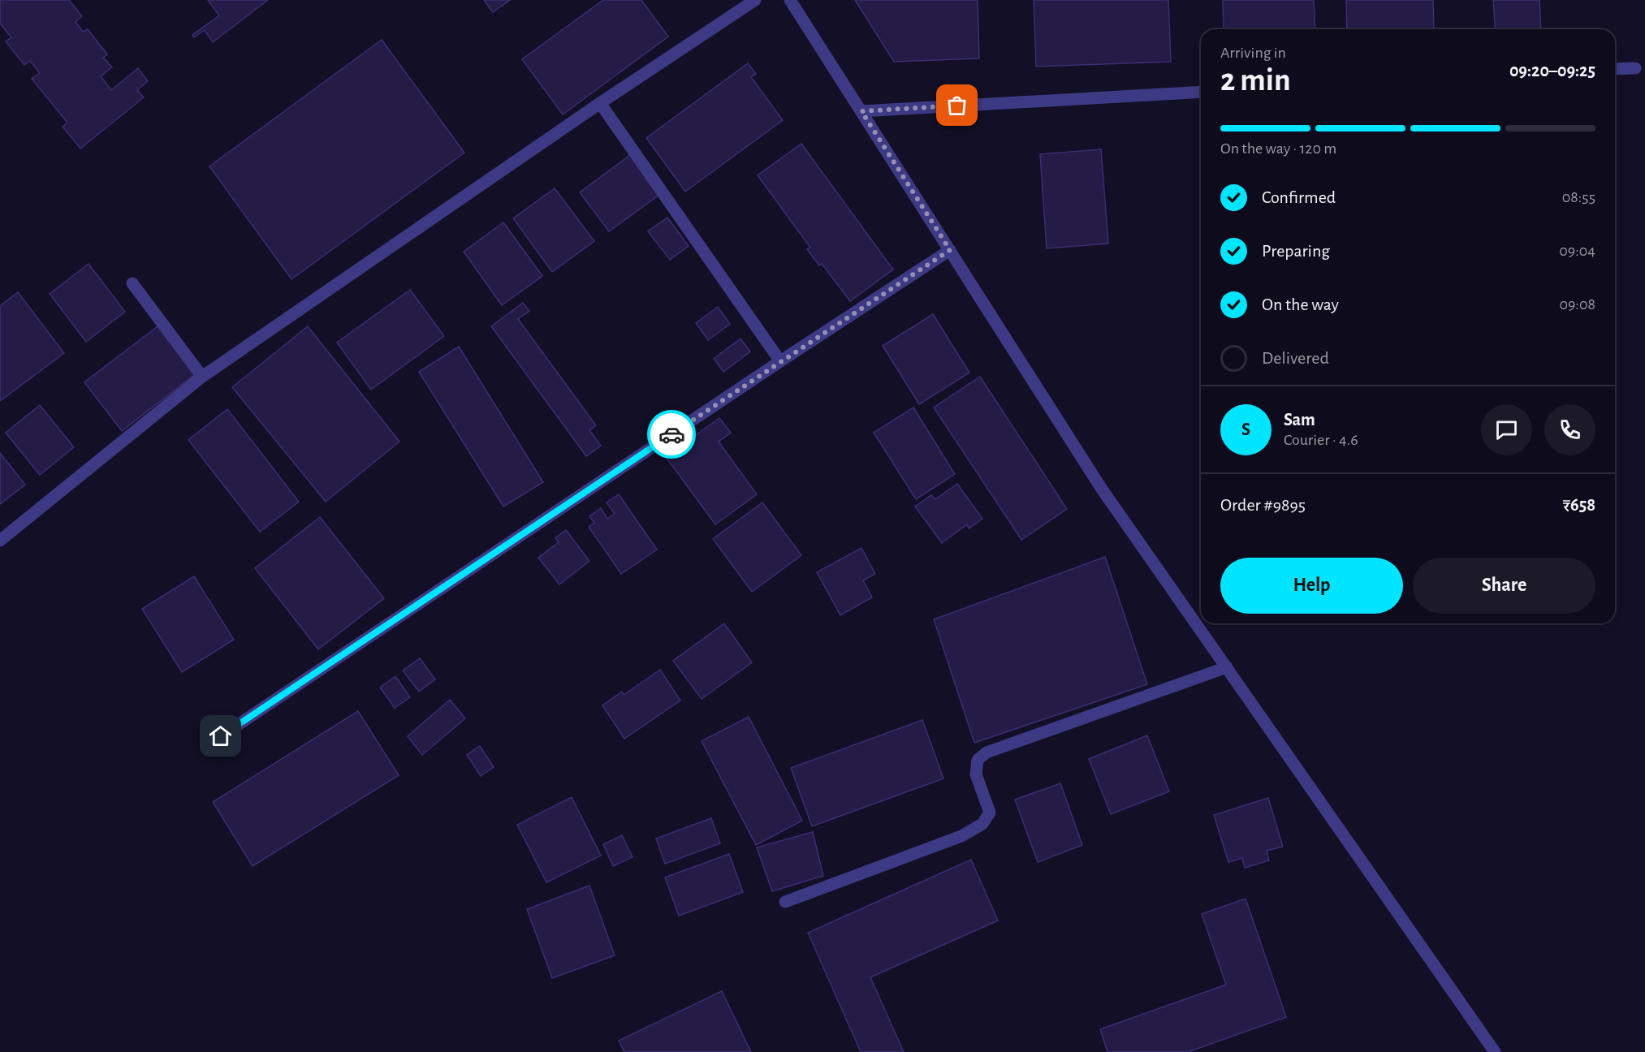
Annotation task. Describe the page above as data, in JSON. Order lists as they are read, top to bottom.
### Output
{
  "page": {
    "heading": ["2 min", "Arriving in", "09:20–09:25"],
    "panel": [
      "Sam",
      "Courier · 4.6",
      "Order #9895",
      "₹658"
    ],
    "bar": "On the way · 120 m",
    "list": [
      ["Confirmed", "08:55"],
      ["Preparing", "09:04"],
      ["On the way", "09:08"],
      "Delivered"
    ],
    "round": "S",
    "buttons": ["Help", "Share"]
  }
}
